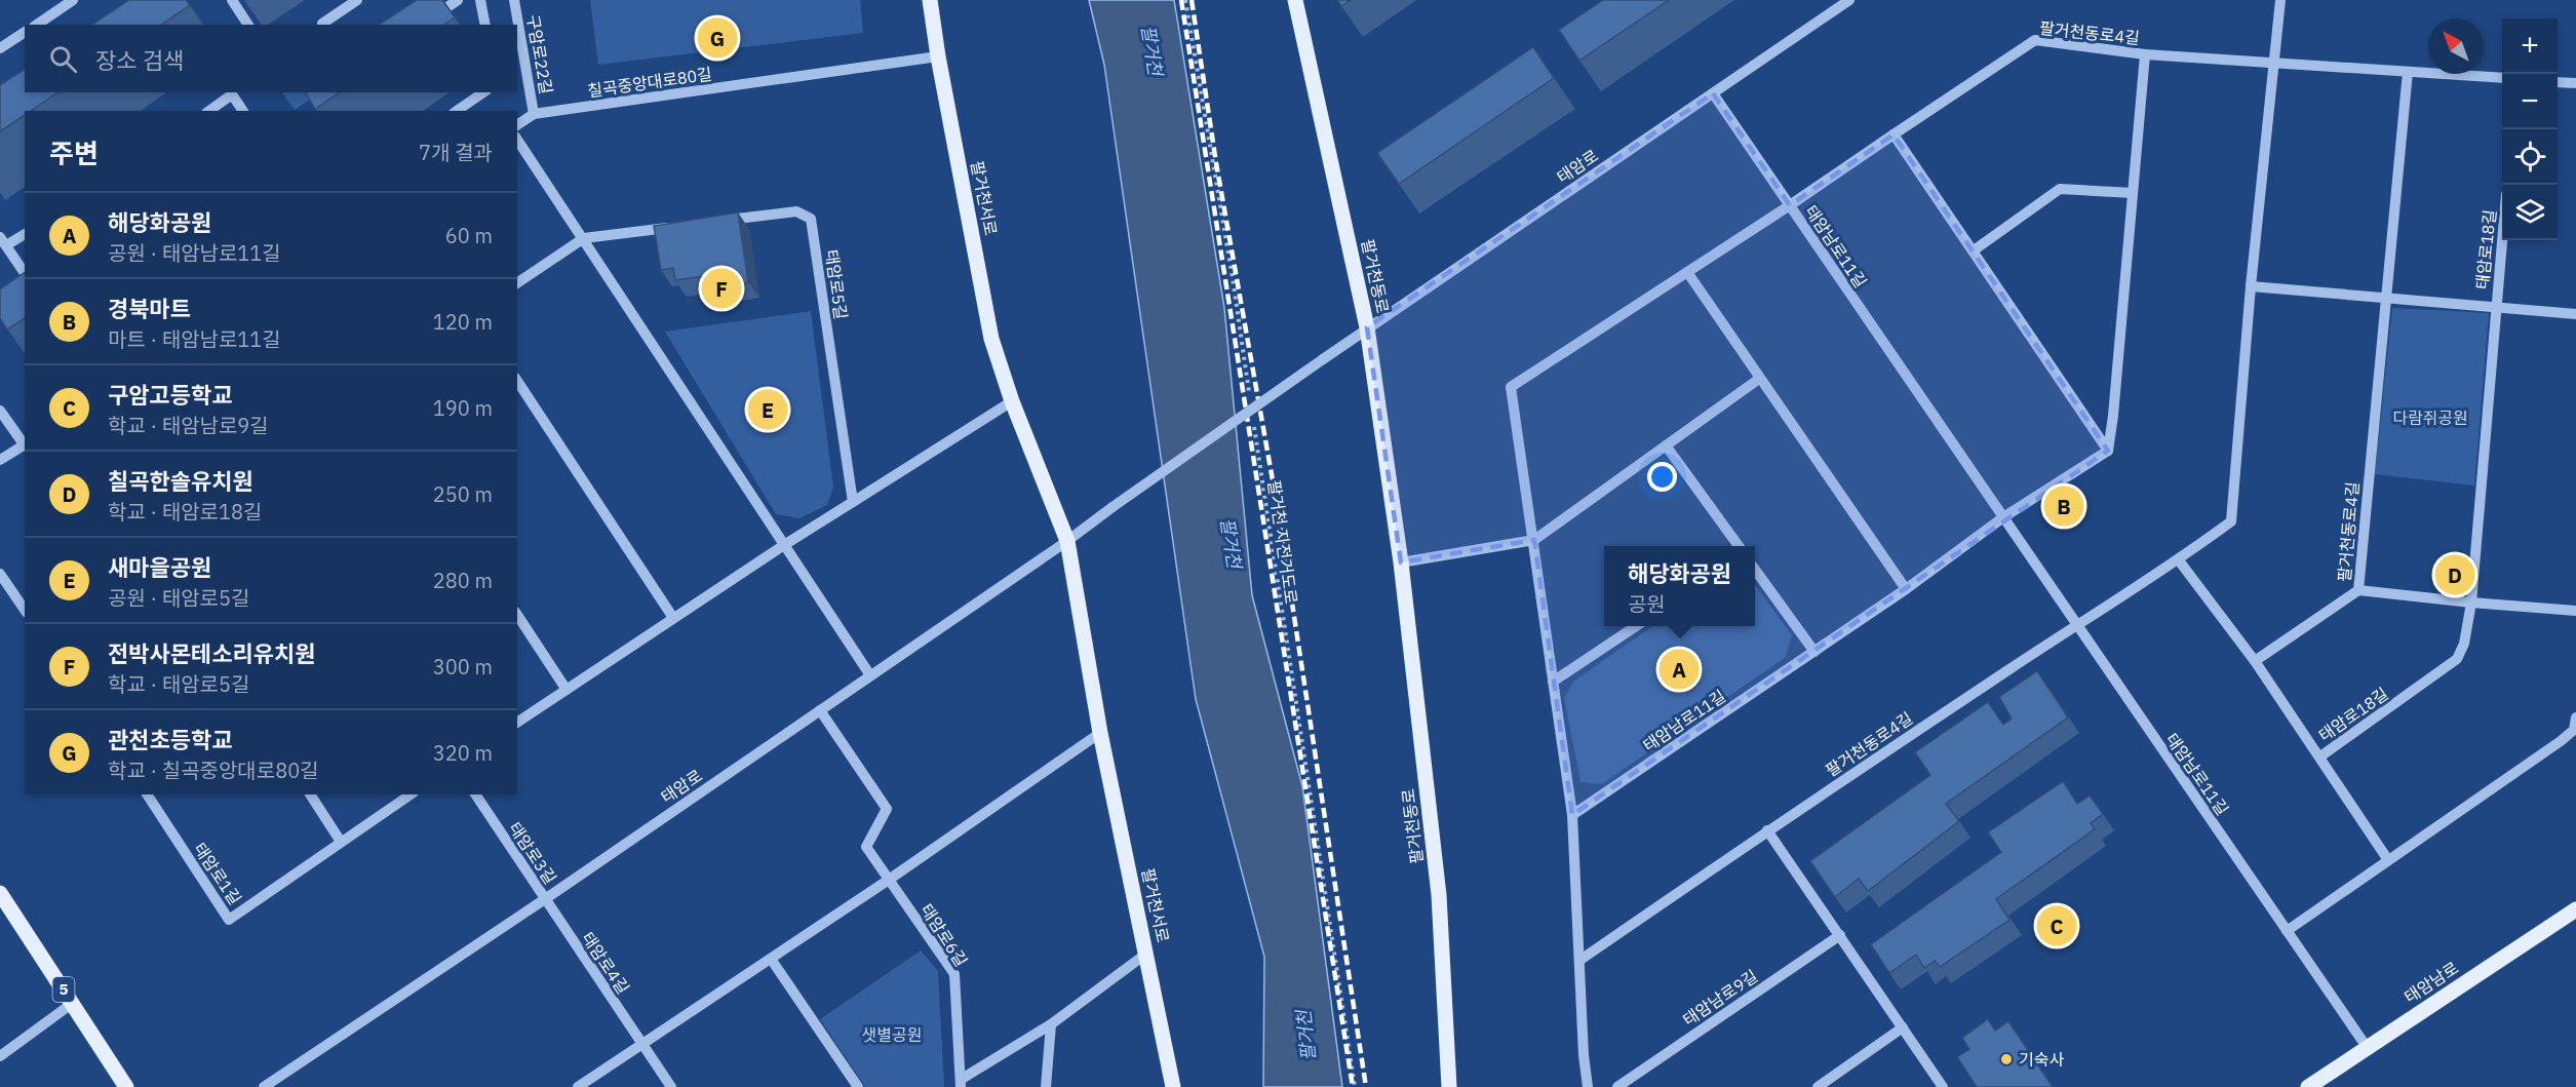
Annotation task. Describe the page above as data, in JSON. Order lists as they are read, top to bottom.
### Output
{
  "streets": {
    "main road": [
      "팔거천서로",
      "팔거천동로",
      "태암남로",
      "5"
    ],
    "street": [
      "팔거천동로4길",
      "구암로22길",
      "칠곡중앙대로80길",
      "태암로",
      "태암남로11길",
      "태암로18길",
      "태암로5길",
      "태암로3길",
      "태암로1길",
      "태암로6길",
      "태암로4길",
      "태암남로9길"
    ],
    "path": ["팔거천 자전거도로"]
  },
  "crossings": [
    ["팔거천동로4길", "태암남로11길"],
    ["구암로22길", "칠곡중앙대로80길"],
    ["칠곡중앙대로80길", "팔거천서로"],
    ["태암로", "팔거천서로"],
    ["태암로", "태암남로11길"],
    ["태암로", "팔거천동로"],
    ["태암로", "태암로3길"],
    ["태암로", "태암로6길"],
    ["태암로", "태암로4길"],
    ["태암남로11길", "태암남로"],
    ["태암로3길", "태암로4길"]
  ],
  "water": ["팔거천"],
  "parks": ["다람쥐공원", "샛별공원"],
  "places": ["기숙사"],
  "north": "top left",
  "page": {
    "pins": [
      "G",
      "F",
      "E",
      "B",
      "D",
      "A",
      "C"
    ],
    "map_buttons": ["+", "−"],
    "search": "장소 검색",
    "heading": ["주변", "7개 결과"],
    "list": [
      {
        "mark": "A",
        "name": "해당화공원",
        "note": "공원 · 태암남로11길",
        "value": "60 m"
      },
      {
        "mark": "B",
        "name": "경북마트",
        "note": "마트 · 태암남로11길",
        "value": "120 m"
      },
      {
        "mark": "C",
        "name": "구암고등학교",
        "note": "학교 · 태암남로9길",
        "value": "190 m"
      },
      {
        "mark": "D",
        "name": "칠곡한솔유치원",
        "note": "학교 · 태암로18길",
        "value": "250 m"
      },
      {
        "mark": "E",
        "name": "새마을공원",
        "note": "공원 · 태암로5길",
        "value": "280 m"
      },
      {
        "mark": "F",
        "name": "전박사몬테소리유치원",
        "note": "학교 · 태암로5길",
        "value": "300 m"
      },
      {
        "mark": "G",
        "name": "관천초등학교",
        "note": "학교 · 칠곡중앙대로80길",
        "value": "320 m"
      }
    ],
    "popup": ["해당화공원", "공원"]
  }
}
